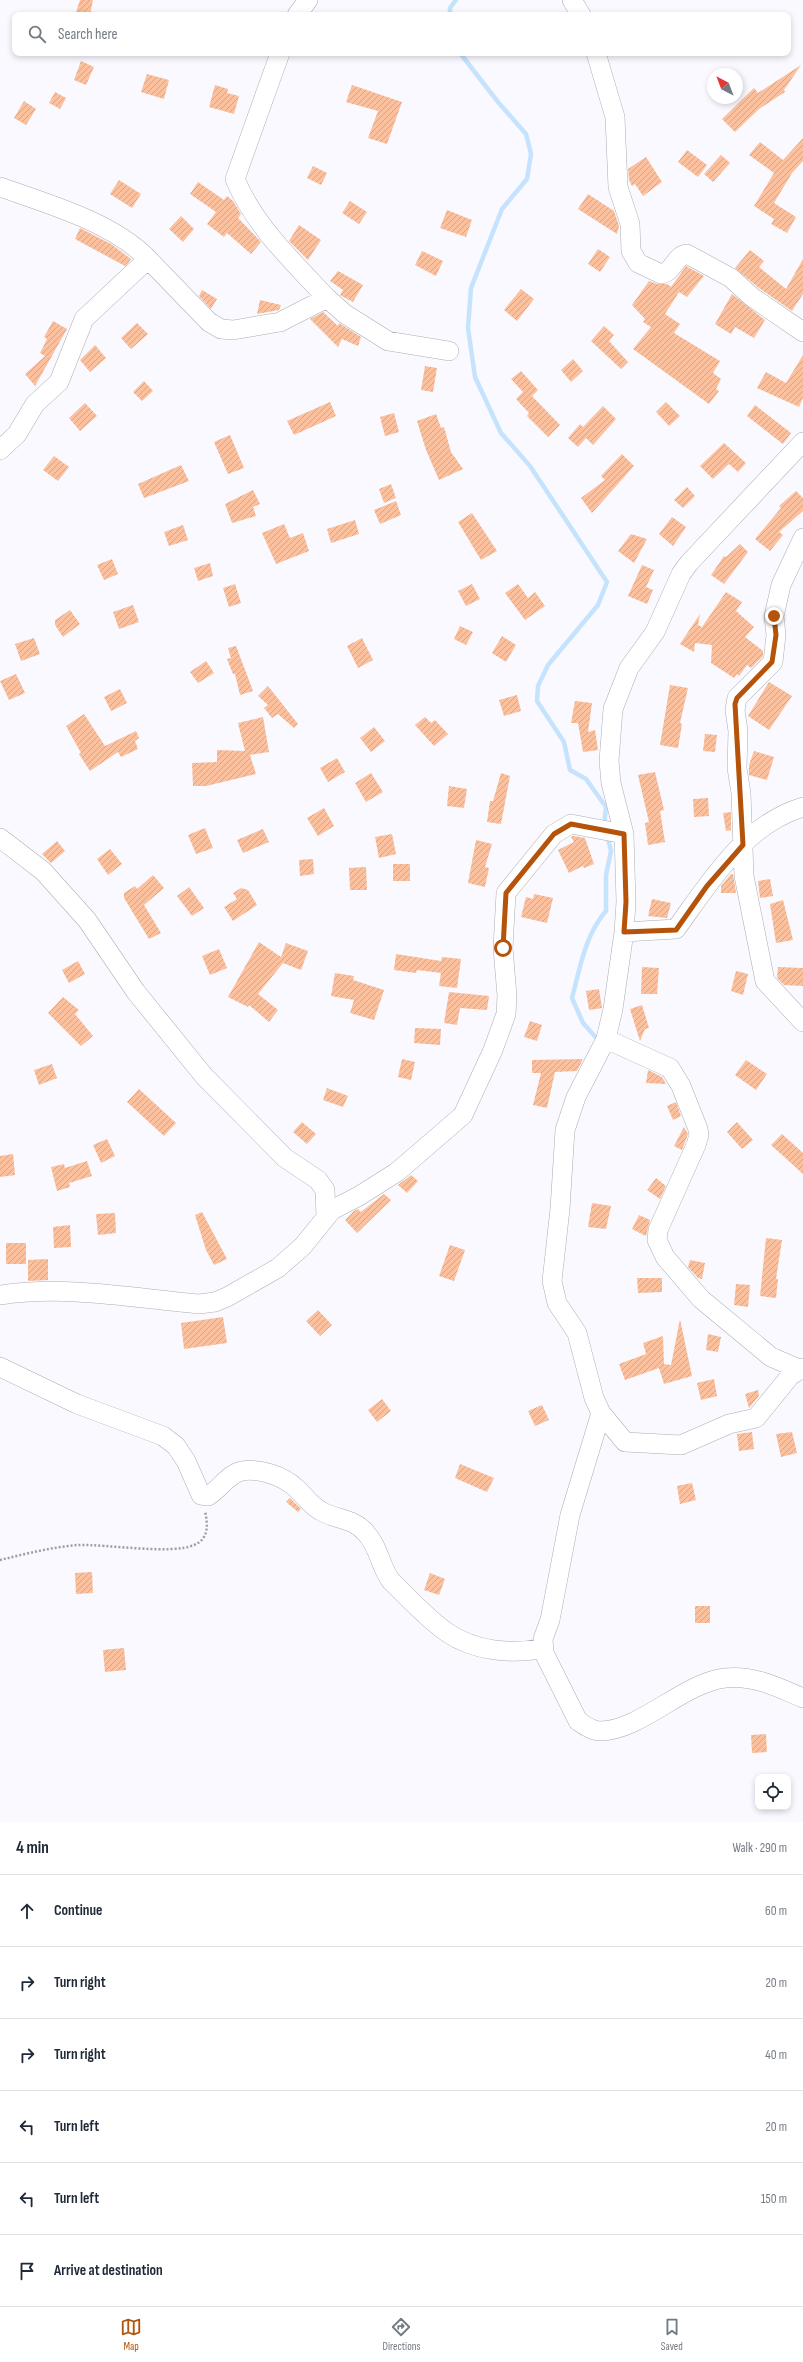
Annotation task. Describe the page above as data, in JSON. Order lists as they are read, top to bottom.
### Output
{
  "north": "top left",
  "page": {
    "search": "Search here",
    "heading": ["4 min", "Walk · 290 m"],
    "list": [
      ["Continue", "60 m"],
      ["Turn right", "20 m"],
      ["Turn right", "40 m"],
      ["Turn left", "20 m"],
      ["Turn left", "150 m"],
      "Arrive at destination"
    ],
    "nav": ["Map", "Directions", "Saved"]
  }
}
